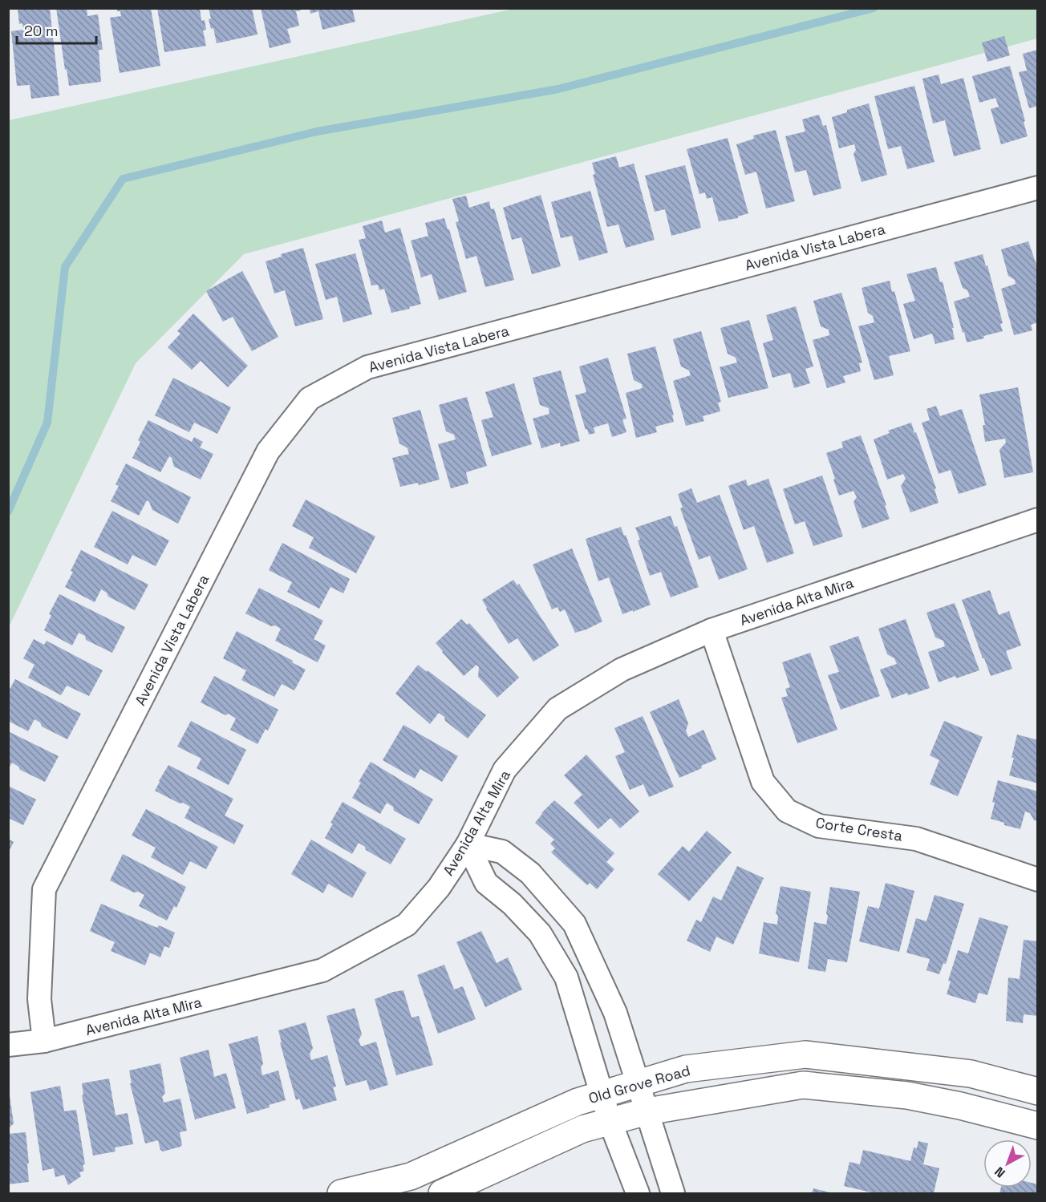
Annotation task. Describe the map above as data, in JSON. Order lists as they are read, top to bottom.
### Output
{
  "streets": {
    "street": [
      "Avenida Vista Labera",
      "Avenida Alta Mira",
      "Corte Cresta",
      "Old Grove Road"
    ]
  },
  "crossings": [
    ["Avenida Vista Labera", "Avenida Alta Mira"],
    ["Avenida Alta Mira", "Corte Cresta"]
  ],
  "scale_bar": "20 m",
  "north": "bottom left"
}
